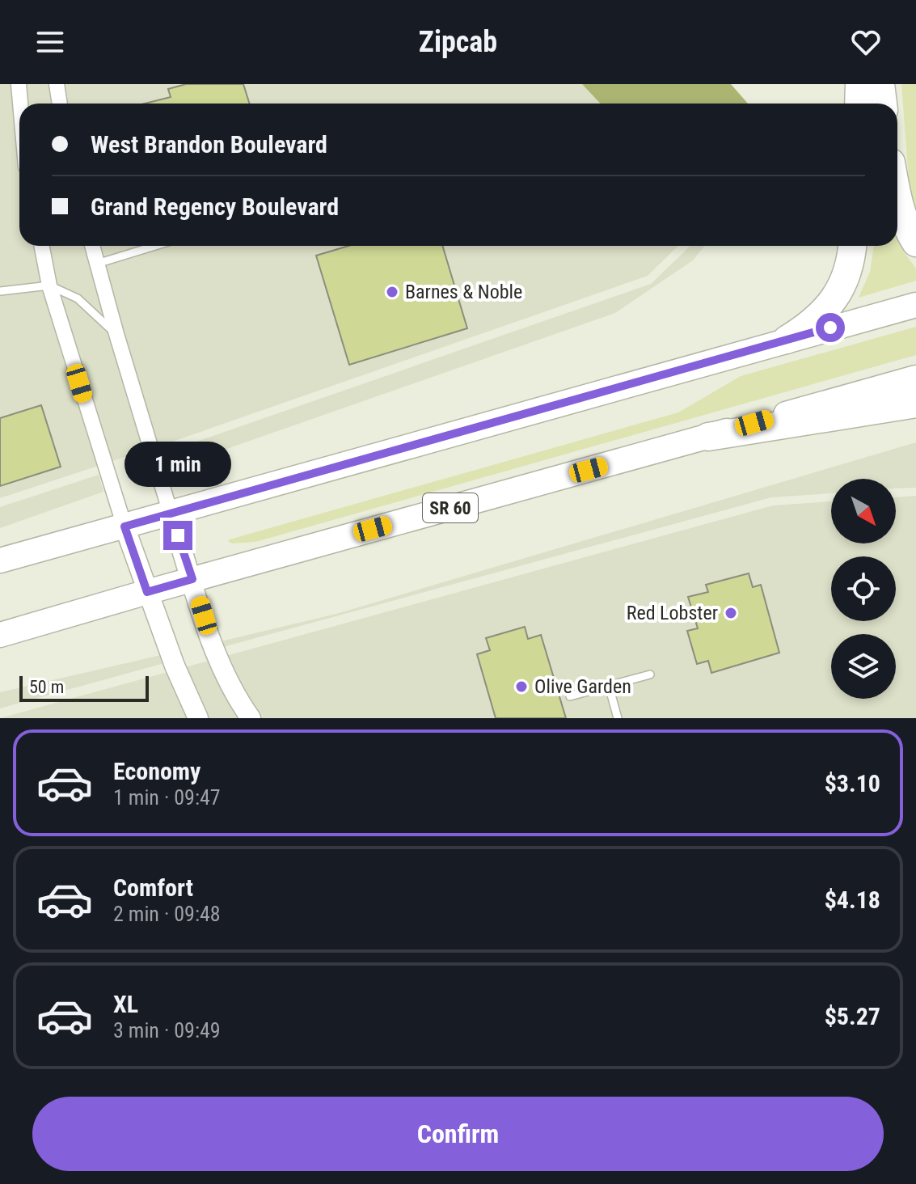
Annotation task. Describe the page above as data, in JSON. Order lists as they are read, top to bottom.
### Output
{
  "streets": {
    "highway": ["SR 60"]
  },
  "places": ["Barnes & Noble", "Red Lobster", "Olive Garden"],
  "scale_bar": "50 m",
  "north": "bottom right",
  "page": {
    "header": "Zipcab",
    "banner": ["West Brandon Boulevard", "Grand Regency Boulevard"],
    "bubble": "1 min",
    "scale": "50 m",
    "list": [
      {
        "name": "Economy",
        "note": "1 min · 09:47",
        "value": "$3.10"
      },
      {
        "name": "Comfort",
        "note": "2 min · 09:48",
        "value": "$4.18"
      },
      {
        "name": "XL",
        "note": "3 min · 09:49",
        "value": "$5.27"
      }
    ],
    "buttons": "Confirm"
  }
}
